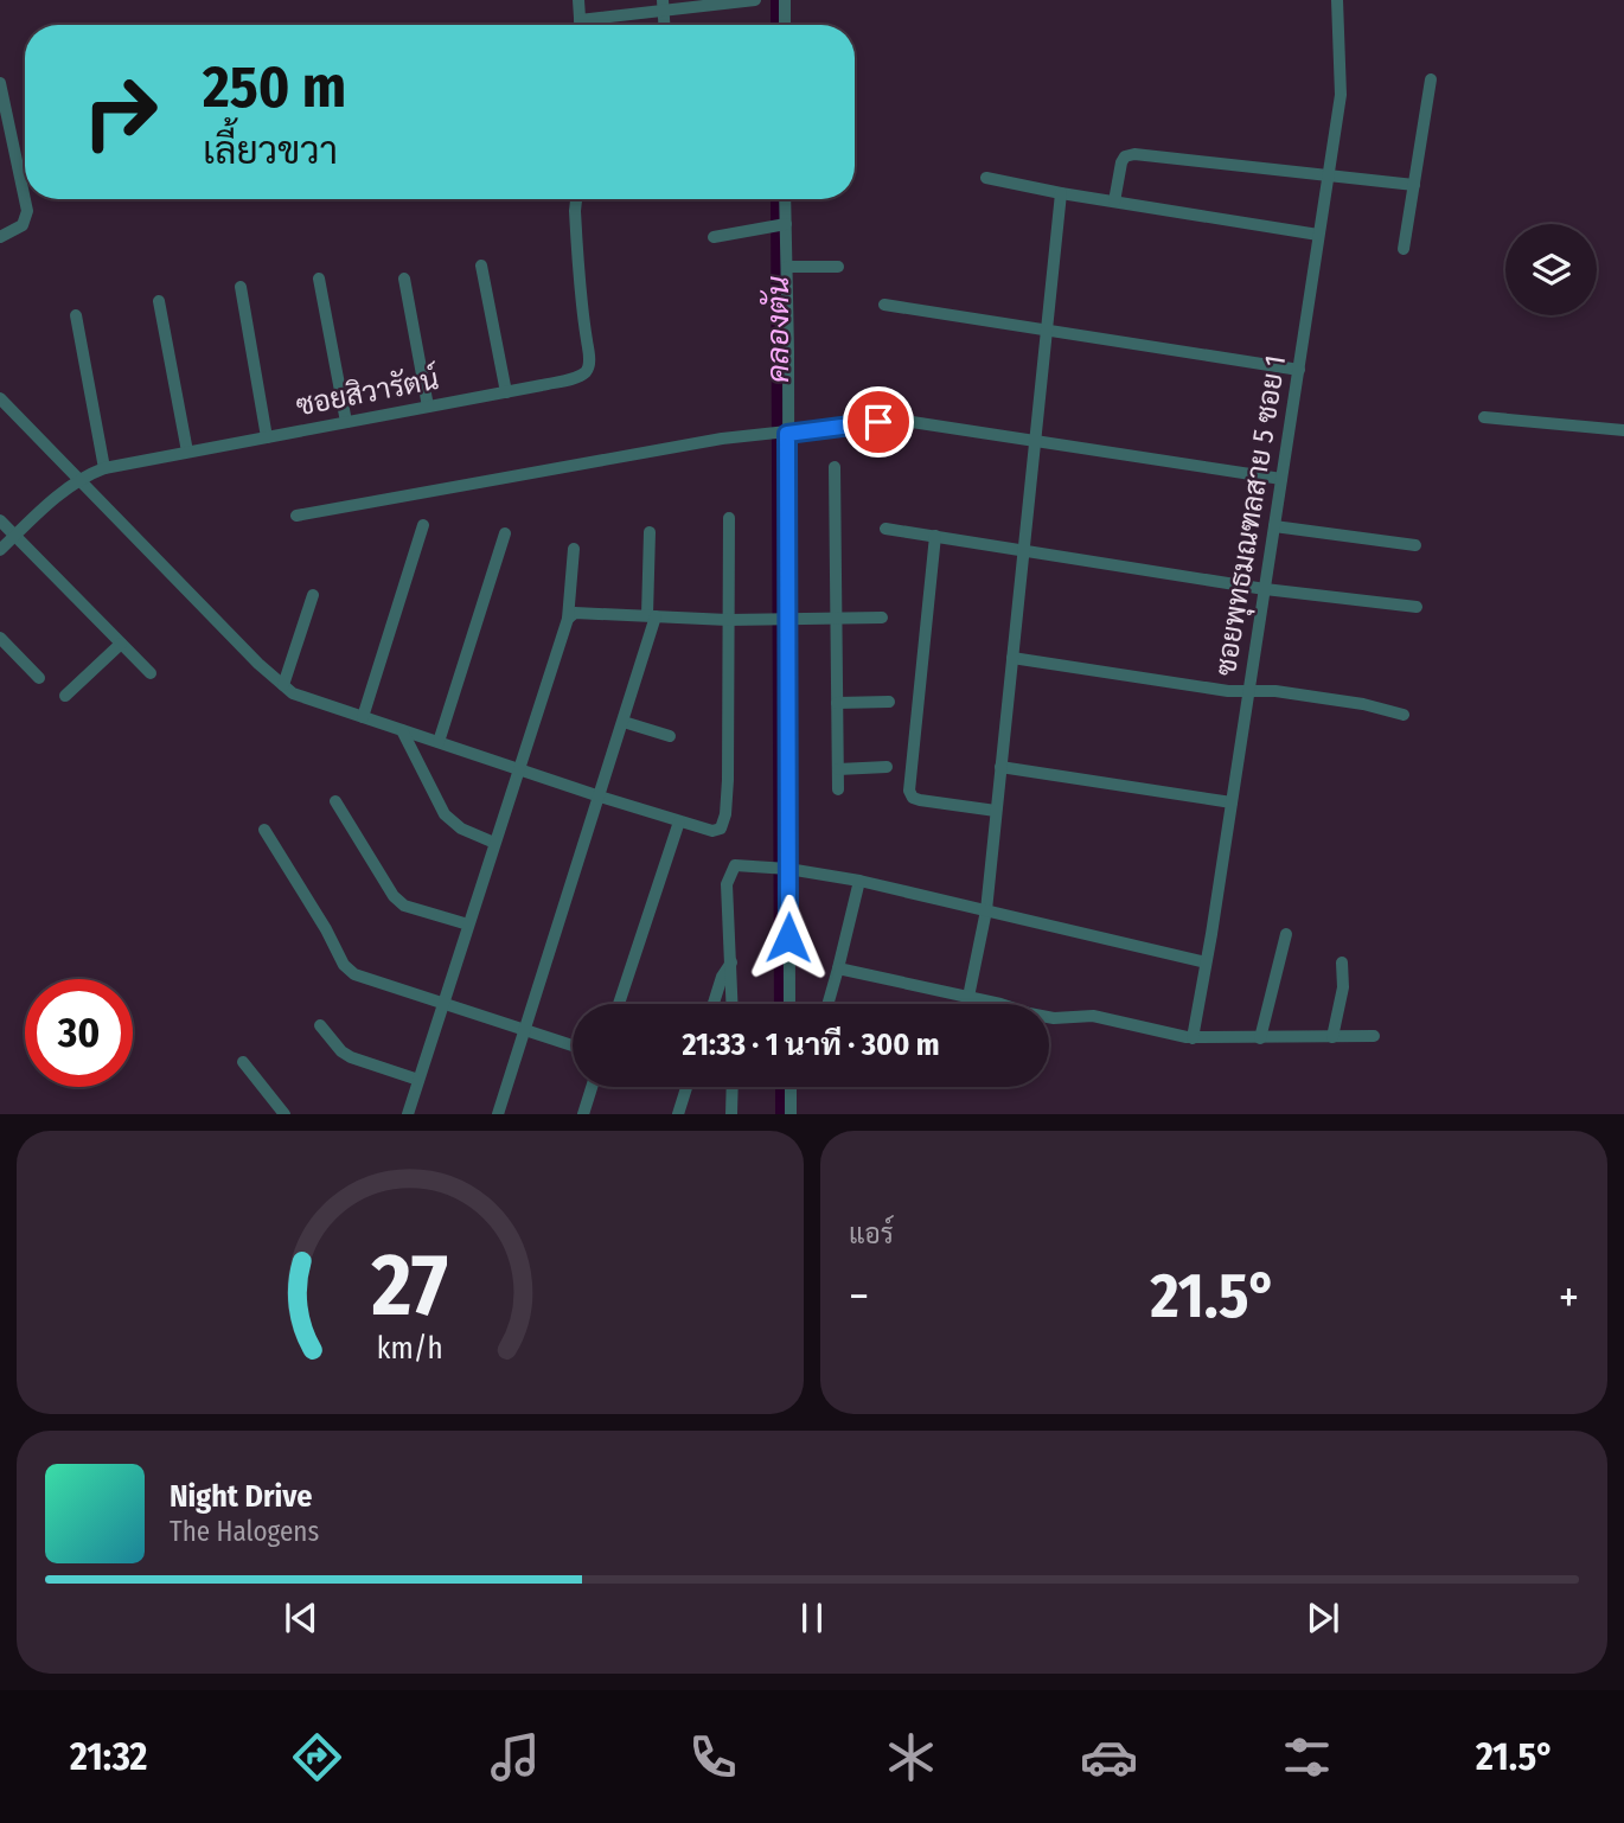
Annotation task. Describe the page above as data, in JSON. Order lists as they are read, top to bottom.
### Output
{
  "streets": {
    "street": ["ซอยสิวารัตน์", "ซอยพุทธมณฑลสาย 5 ซอย 1"]
  },
  "water": ["คลองตัน"],
  "page": {
    "turn": ["250 m", "เลี้ยวขวา"],
    "limit": "30",
    "trip": "21:33 · 1 นาที · 300 m",
    "tile": "แอร์",
    "heat": ["−", "21.5°", "+"],
    "song": ["Night Drive", "The Halogens"],
    "tabs": ["21:32", "21.5°"],
    "gauge": ["27", "km/h"]
  }
}
